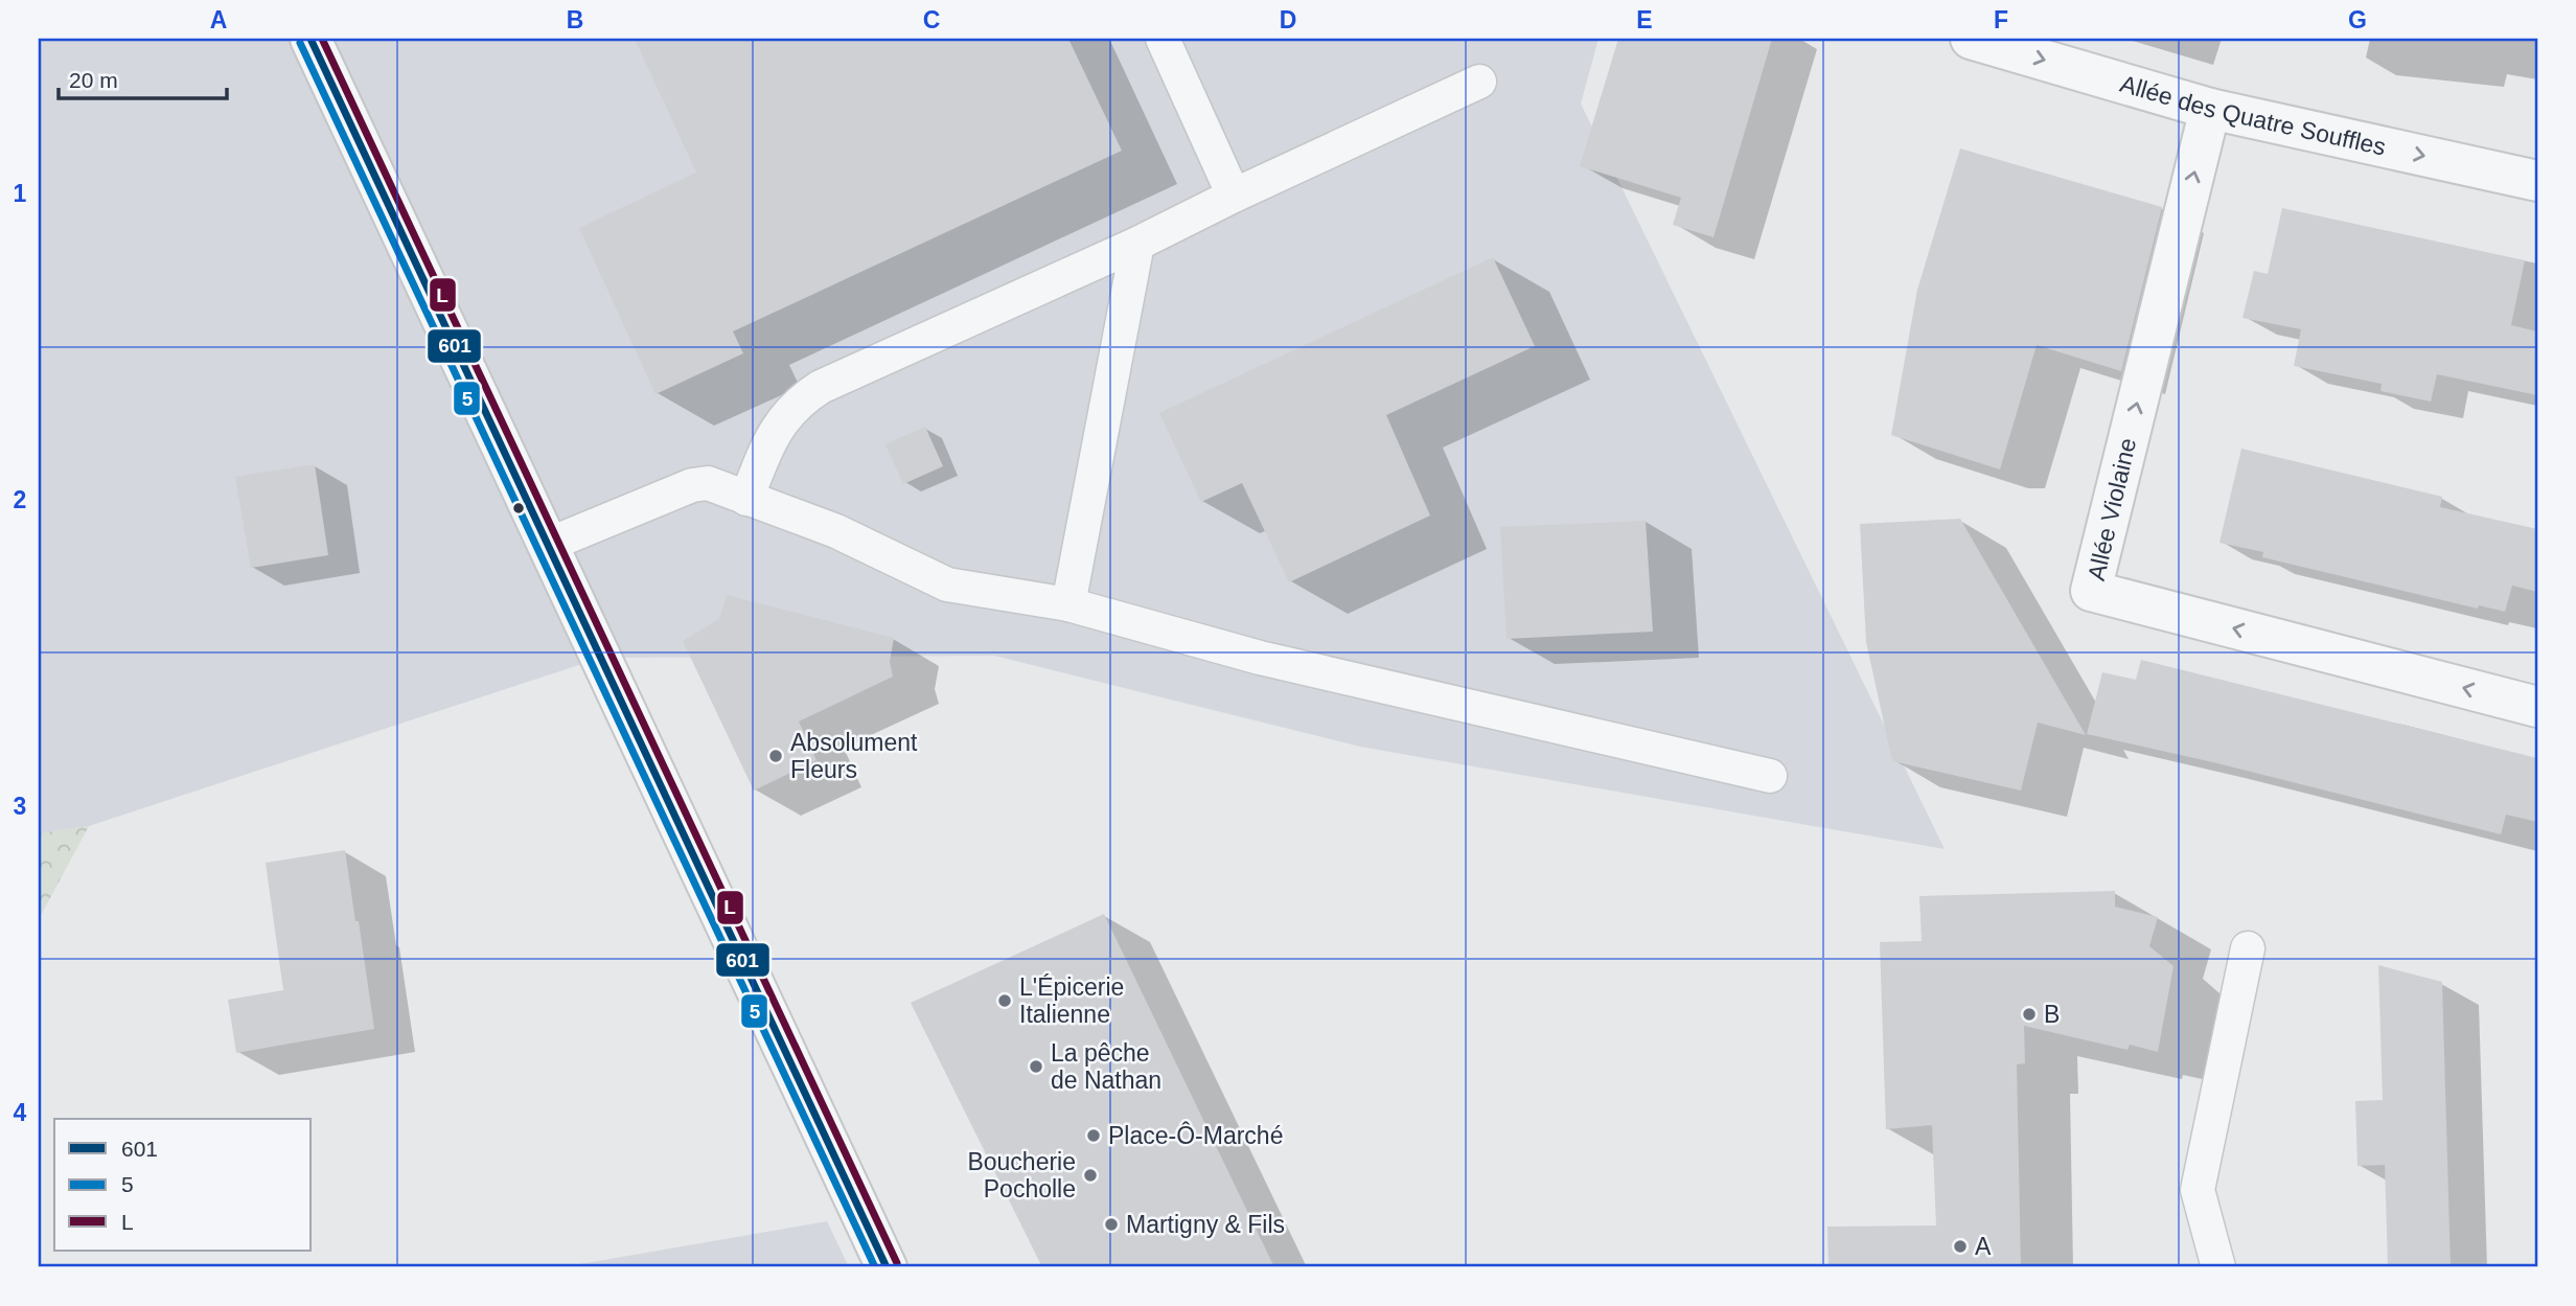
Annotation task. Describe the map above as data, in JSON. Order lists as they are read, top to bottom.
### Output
{
  "streets": {
    "street": ["Allée des Quatre Souffles", "Allée Violaine"]
  },
  "crossings": [
    ["Allée des Quatre Souffles", "Allée Violaine"]
  ],
  "one_way": ["Allée des Quatre Souffles"],
  "places": [
    "Absolument Fleurs",
    "L'Épicerie Italienne",
    "B",
    "La pêche de Nathan",
    "Place-Ô-Marché",
    "Boucherie Pocholle",
    "Martigny & Fils",
    "A"
  ],
  "lines": ["transit line 601", "transit line L", "transit line 5"],
  "legend": ["601", "5", "L"],
  "scale_bar": "20 m",
  "grid": {
    "columns": [
      "A",
      "B",
      "C",
      "D",
      "E",
      "F",
      "G"
    ],
    "rows": [
      "1",
      "2",
      "3",
      "4"
    ]
  }
}
